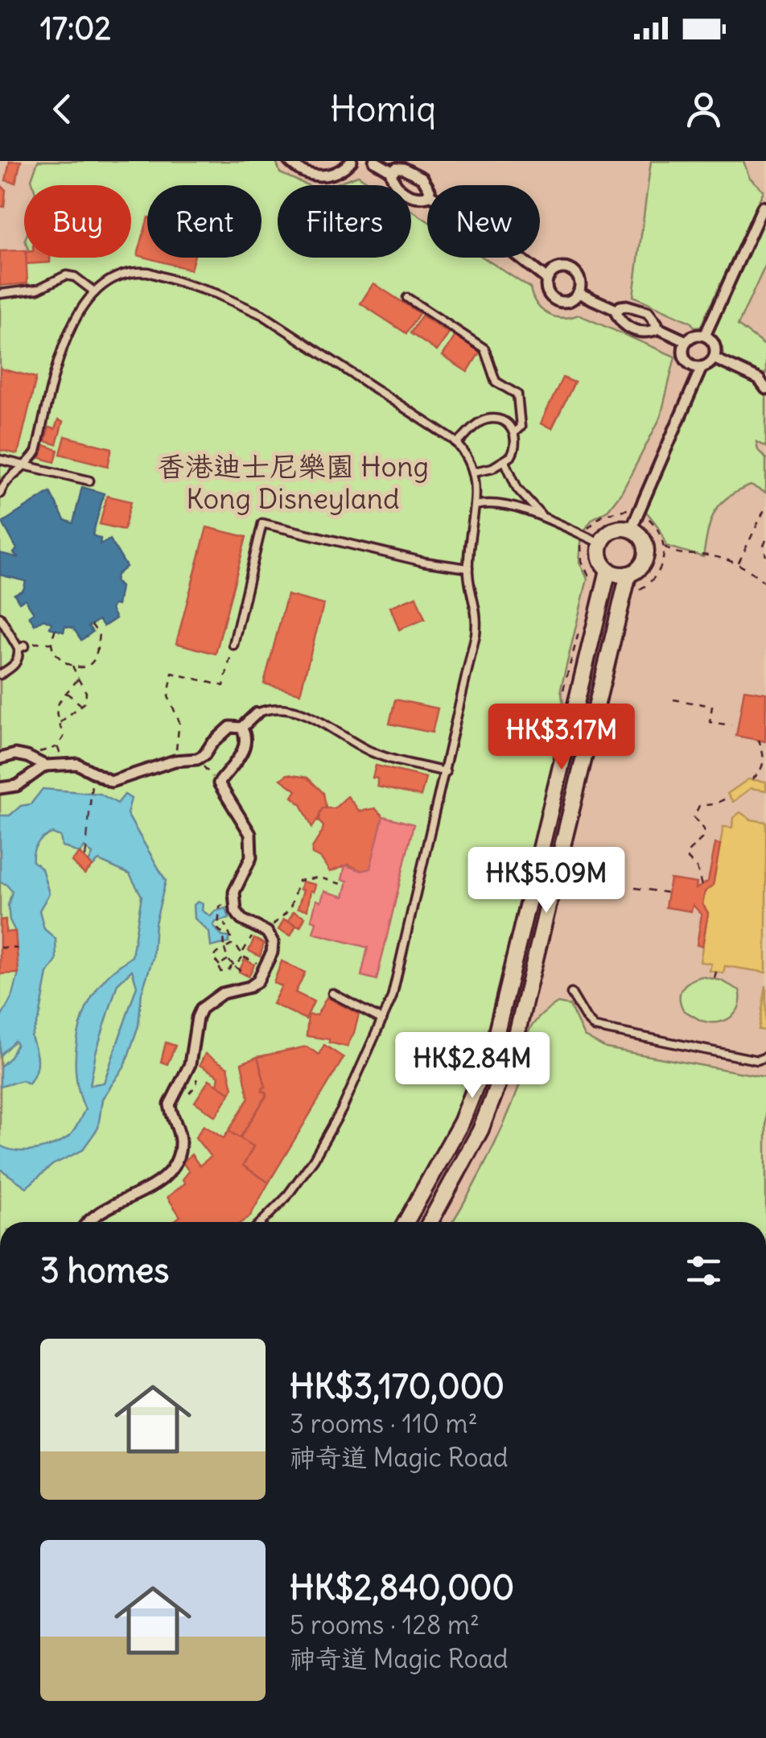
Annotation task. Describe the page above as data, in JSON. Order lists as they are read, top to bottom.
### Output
{
  "parks": ["香港迪士尼樂園 Hong Kong Disneyland"],
  "page": {
    "status": "17:02",
    "header": "Homiq",
    "chip": [
      "Buy",
      "Rent",
      "Filters",
      "New"
    ],
    "price": ["HK$3.17M", "HK$5.09M", "HK$2.84M"],
    "heading": "3 homes",
    "list": [
      {
        "name": "HK$3,170,000",
        "note": "3 rooms · 110 m² · 神奇道 Magic Road"
      },
      {
        "name": "HK$2,840,000",
        "note": "5 rooms · 128 m² · 神奇道 Magic Road"
      }
    ]
  }
}
